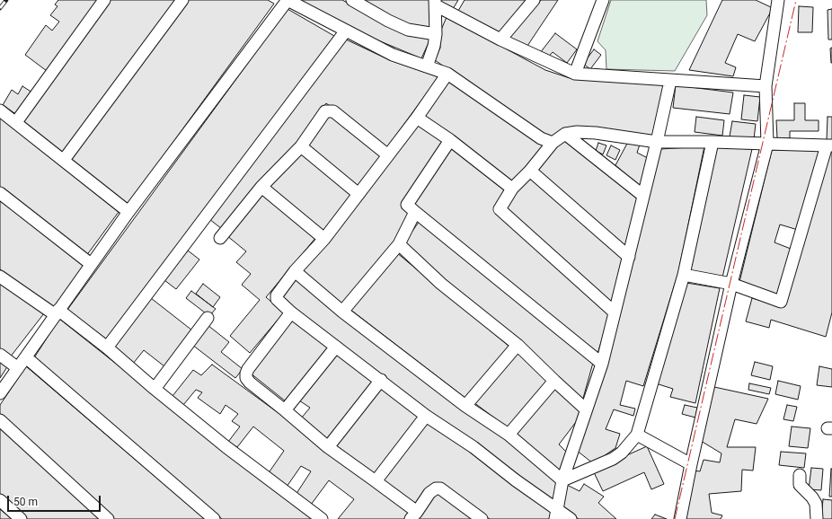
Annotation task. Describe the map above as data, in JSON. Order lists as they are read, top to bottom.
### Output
{
  "scale_bar": "50 m"
}
